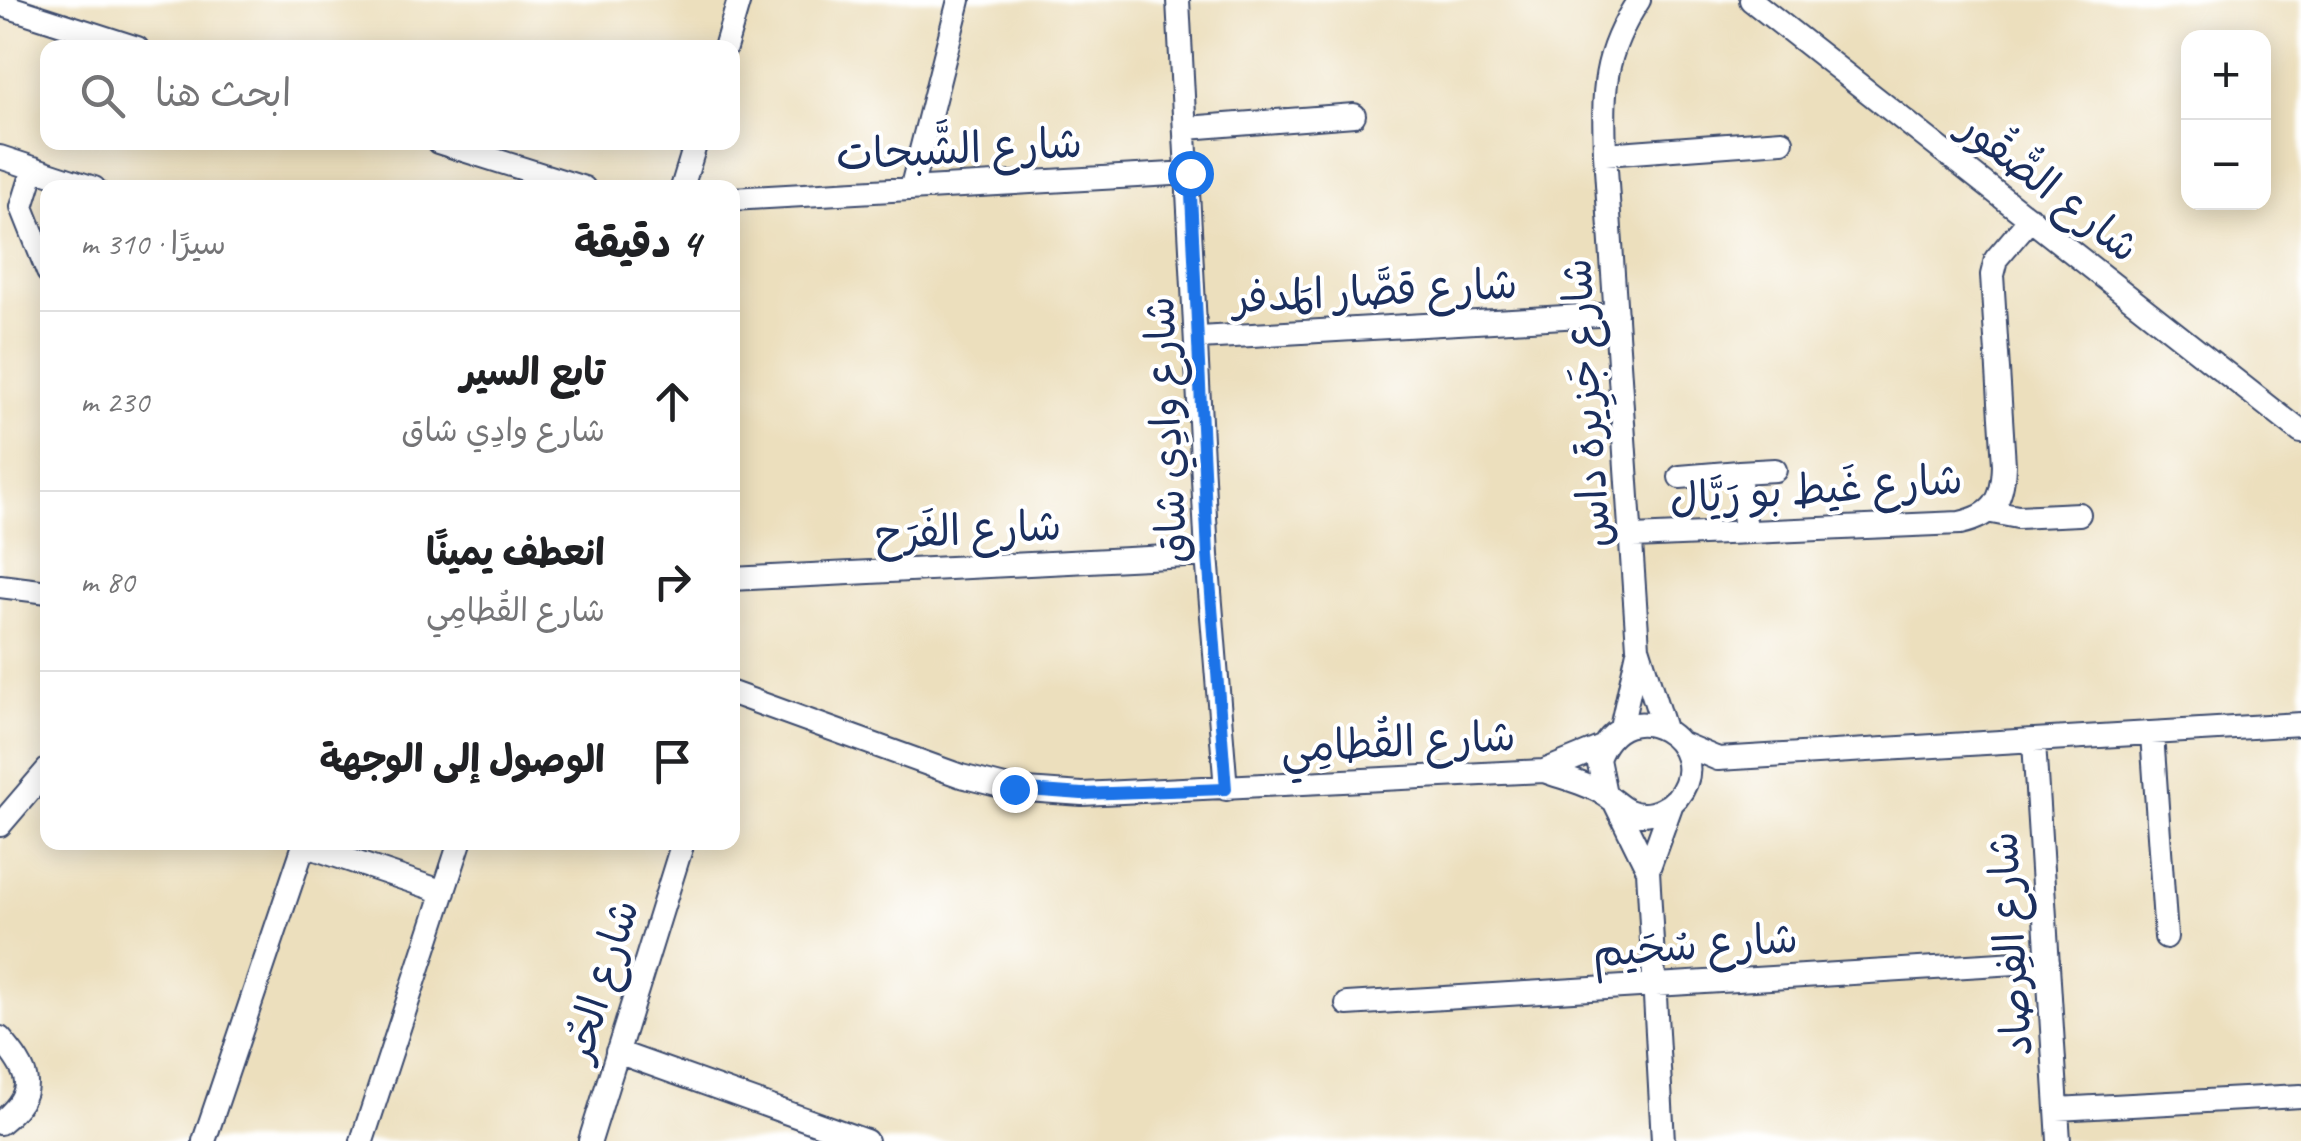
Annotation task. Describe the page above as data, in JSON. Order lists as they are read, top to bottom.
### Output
{
  "streets": {
    "street": [
      "شارع الشَّبحات",
      "شارع الصُّقُور",
      "شارع قصَّار المَدفر",
      "شارع جَزِيرة داس",
      "شارع وادِي شاق",
      "شارع غَيط بو رَيَّال",
      "شارع الفَرَح",
      "شارع القُطامِي",
      "شارع سُحَيم",
      "شارع الفِرصاد",
      "شارع الحُر"
    ]
  },
  "crossings": [
    ["شارع الشَّبحات", "شارع وادِي شاق"],
    ["شارع الصُّقُور", "شارع غَيط بو رَيَّال"],
    ["شارع قصَّار المَدفر", "شارع جَزِيرة داس"],
    ["شارع قصَّار المَدفر", "شارع وادِي شاق"],
    ["شارع جَزِيرة داس", "شارع غَيط بو رَيَّال"],
    ["شارع جَزِيرة داس", "شارع القُطامِي"],
    ["شارع وادِي شاق", "شارع الفَرَح"],
    ["شارع وادِي شاق", "شارع القُطامِي"],
    ["شارع سُحَيم", "شارع الفِرصاد"]
  ],
  "page": {
    "map_buttons": ["+", "−"],
    "search": "ابحث هنا",
    "heading": ["4 دقيقة", "سيرًا · 310 m"],
    "list": [
      ["تابع السير", "شارع وادِي شاق", "230 m"],
      ["انعطف يمينًا", "شارع القُطامِي", "80 m"],
      "الوصول إلى الوجهة"
    ]
  }
}
